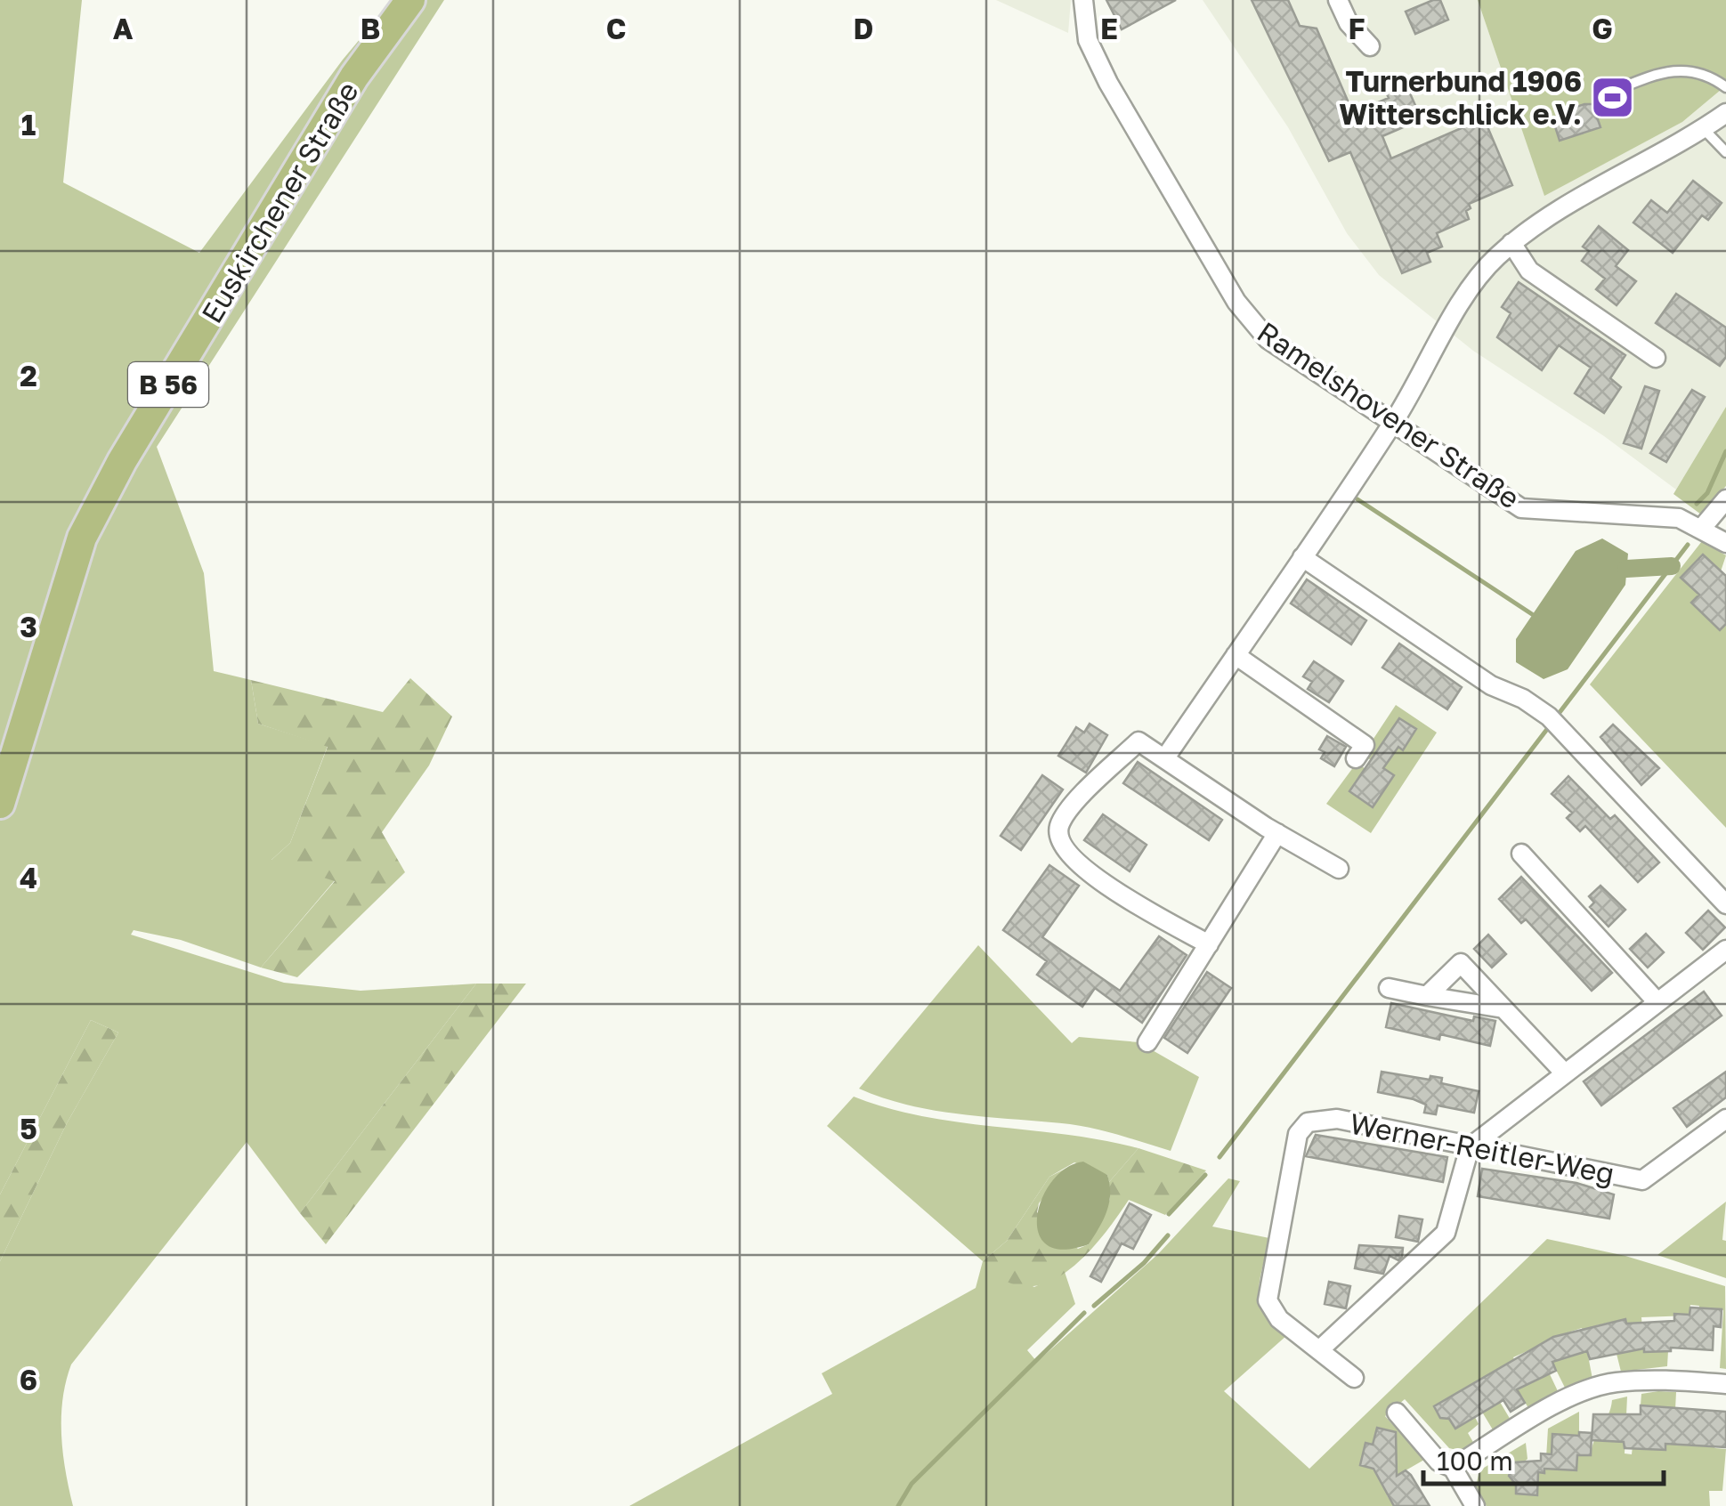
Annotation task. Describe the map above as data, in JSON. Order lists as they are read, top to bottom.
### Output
{
  "streets": {
    "main road": ["Euskirchener Straße", "B 56"],
    "street": ["Ramelshovener Straße", "Werner-Reitler-Weg"]
  },
  "places": {
    "sports": ["Turnerbund 1906 Witterschlick e.V."]
  },
  "scale_bar": "100 m",
  "grid": {
    "columns": [
      "A",
      "B",
      "C",
      "D",
      "E",
      "F",
      "G"
    ],
    "rows": [
      "1",
      "2",
      "3",
      "4",
      "5",
      "6"
    ]
  }
}
